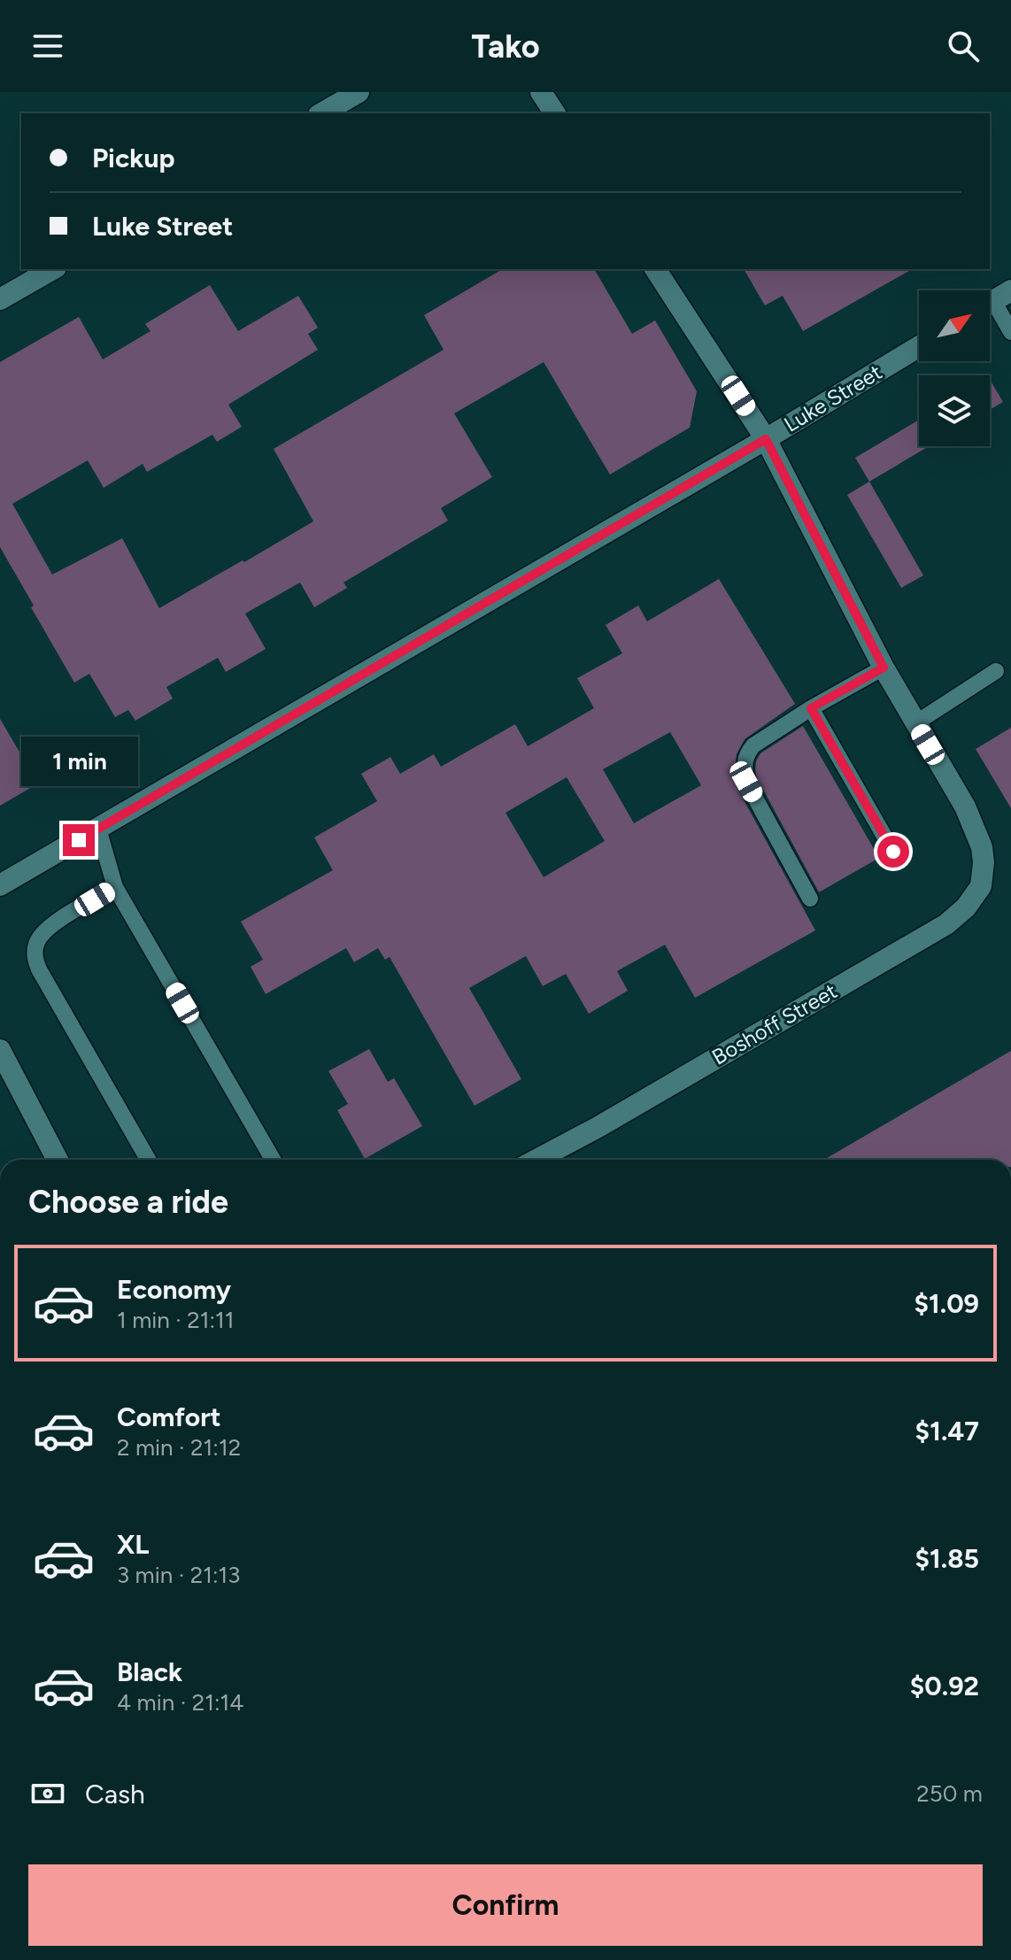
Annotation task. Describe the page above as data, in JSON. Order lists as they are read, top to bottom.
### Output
{
  "streets": {
    "street": ["Luke Street", "Boshoff Street"]
  },
  "north": "top right",
  "page": {
    "header": "Tako",
    "banner": ["Pickup", "Luke Street"],
    "bubble": "1 min",
    "heading": "Choose a ride",
    "list": [
      {
        "name": "Economy",
        "note": "1 min · 21:11",
        "value": "$1.09"
      },
      {
        "name": "Comfort",
        "note": "2 min · 21:12",
        "value": "$1.47"
      },
      {
        "name": "XL",
        "note": "3 min · 21:13",
        "value": "$1.85"
      },
      {
        "name": "Black",
        "note": "4 min · 21:14",
        "value": "$0.92"
      }
    ],
    "pay": ["Cash", "250 m"],
    "buttons": "Confirm"
  }
}
